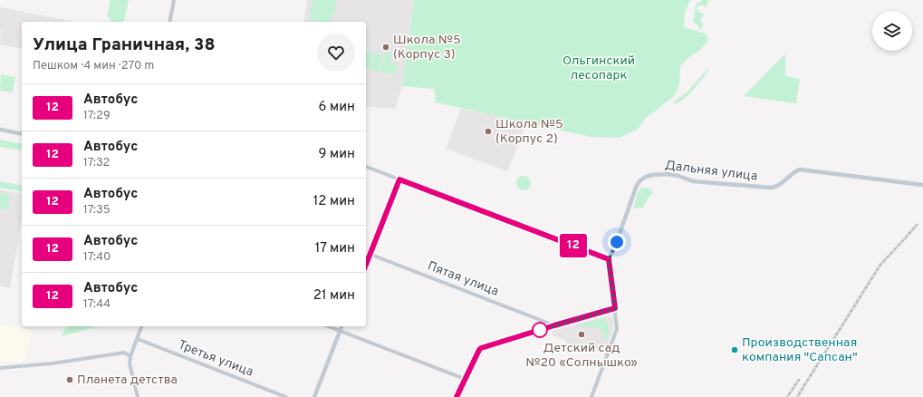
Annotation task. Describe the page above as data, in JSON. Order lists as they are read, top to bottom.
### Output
{
  "streets": {
    "street": ["Дальняя улица", "Пятая улица", "Третья улица"]
  },
  "parks": ["Ольгинский лесопарк"],
  "places": [
    "Школа №5 (Корпус 3)",
    "Школа №5 (Корпус 2)",
    "Детский сад №20 «Солнышко»",
    "Производственная компания \"Сапсан\"",
    "Планета детства"
  ],
  "lines": ["bus line 12"],
  "page": {
    "on_map": "12",
    "heading": ["Улица Граничная, 38", "Пешком · 4 мин · 270 m"],
    "list": [
      {
        "mark": "12",
        "name": "Автобус",
        "note": "17:29",
        "value": "6 мин"
      },
      {
        "mark": "12",
        "name": "Автобус",
        "note": "17:32",
        "value": "9 мин"
      },
      {
        "mark": "12",
        "name": "Автобус",
        "note": "17:35",
        "value": "12 мин"
      },
      {
        "mark": "12",
        "name": "Автобус",
        "note": "17:40",
        "value": "17 мин"
      },
      {
        "mark": "12",
        "name": "Автобус",
        "note": "17:44",
        "value": "21 мин"
      }
    ]
  }
}
